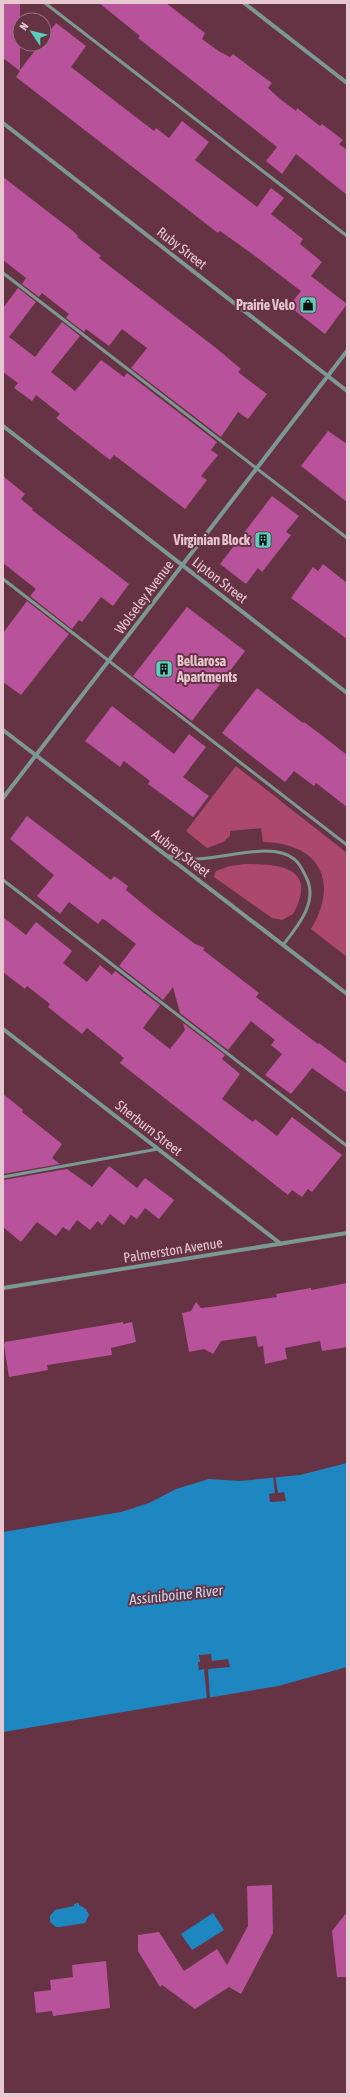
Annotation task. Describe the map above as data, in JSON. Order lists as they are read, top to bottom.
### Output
{
  "streets": {
    "street": [
      "Ruby Street",
      "Lipton Street",
      "Wolseley Avenue",
      "Aubrey Street",
      "Sherburn Street",
      "Palmerston Avenue"
    ]
  },
  "crossings": [
    ["Ruby Street", "Wolseley Avenue"],
    ["Lipton Street", "Wolseley Avenue"],
    ["Wolseley Avenue", "Aubrey Street"],
    ["Sherburn Street", "Palmerston Avenue"]
  ],
  "water": ["Assiniboine River"],
  "places": {
    "shop": ["Prairie Velo"],
    "building": ["Virginian Block", "Bellarosa Apartments"]
  },
  "north": "top left"
}
